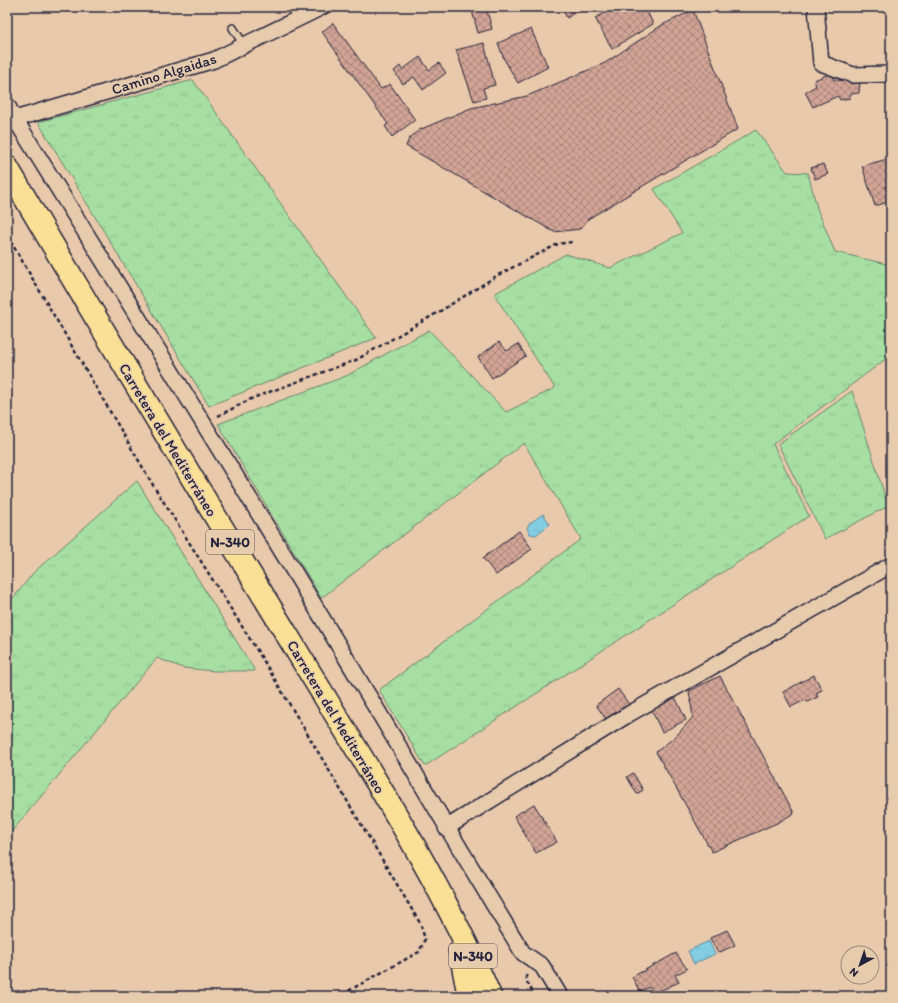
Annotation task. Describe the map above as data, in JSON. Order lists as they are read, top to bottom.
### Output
{
  "streets": {
    "highway": ["Carretera del Mediterráneo", "N-340"],
    "street": ["Camino Algaidas"]
  },
  "north": "bottom left"
}
